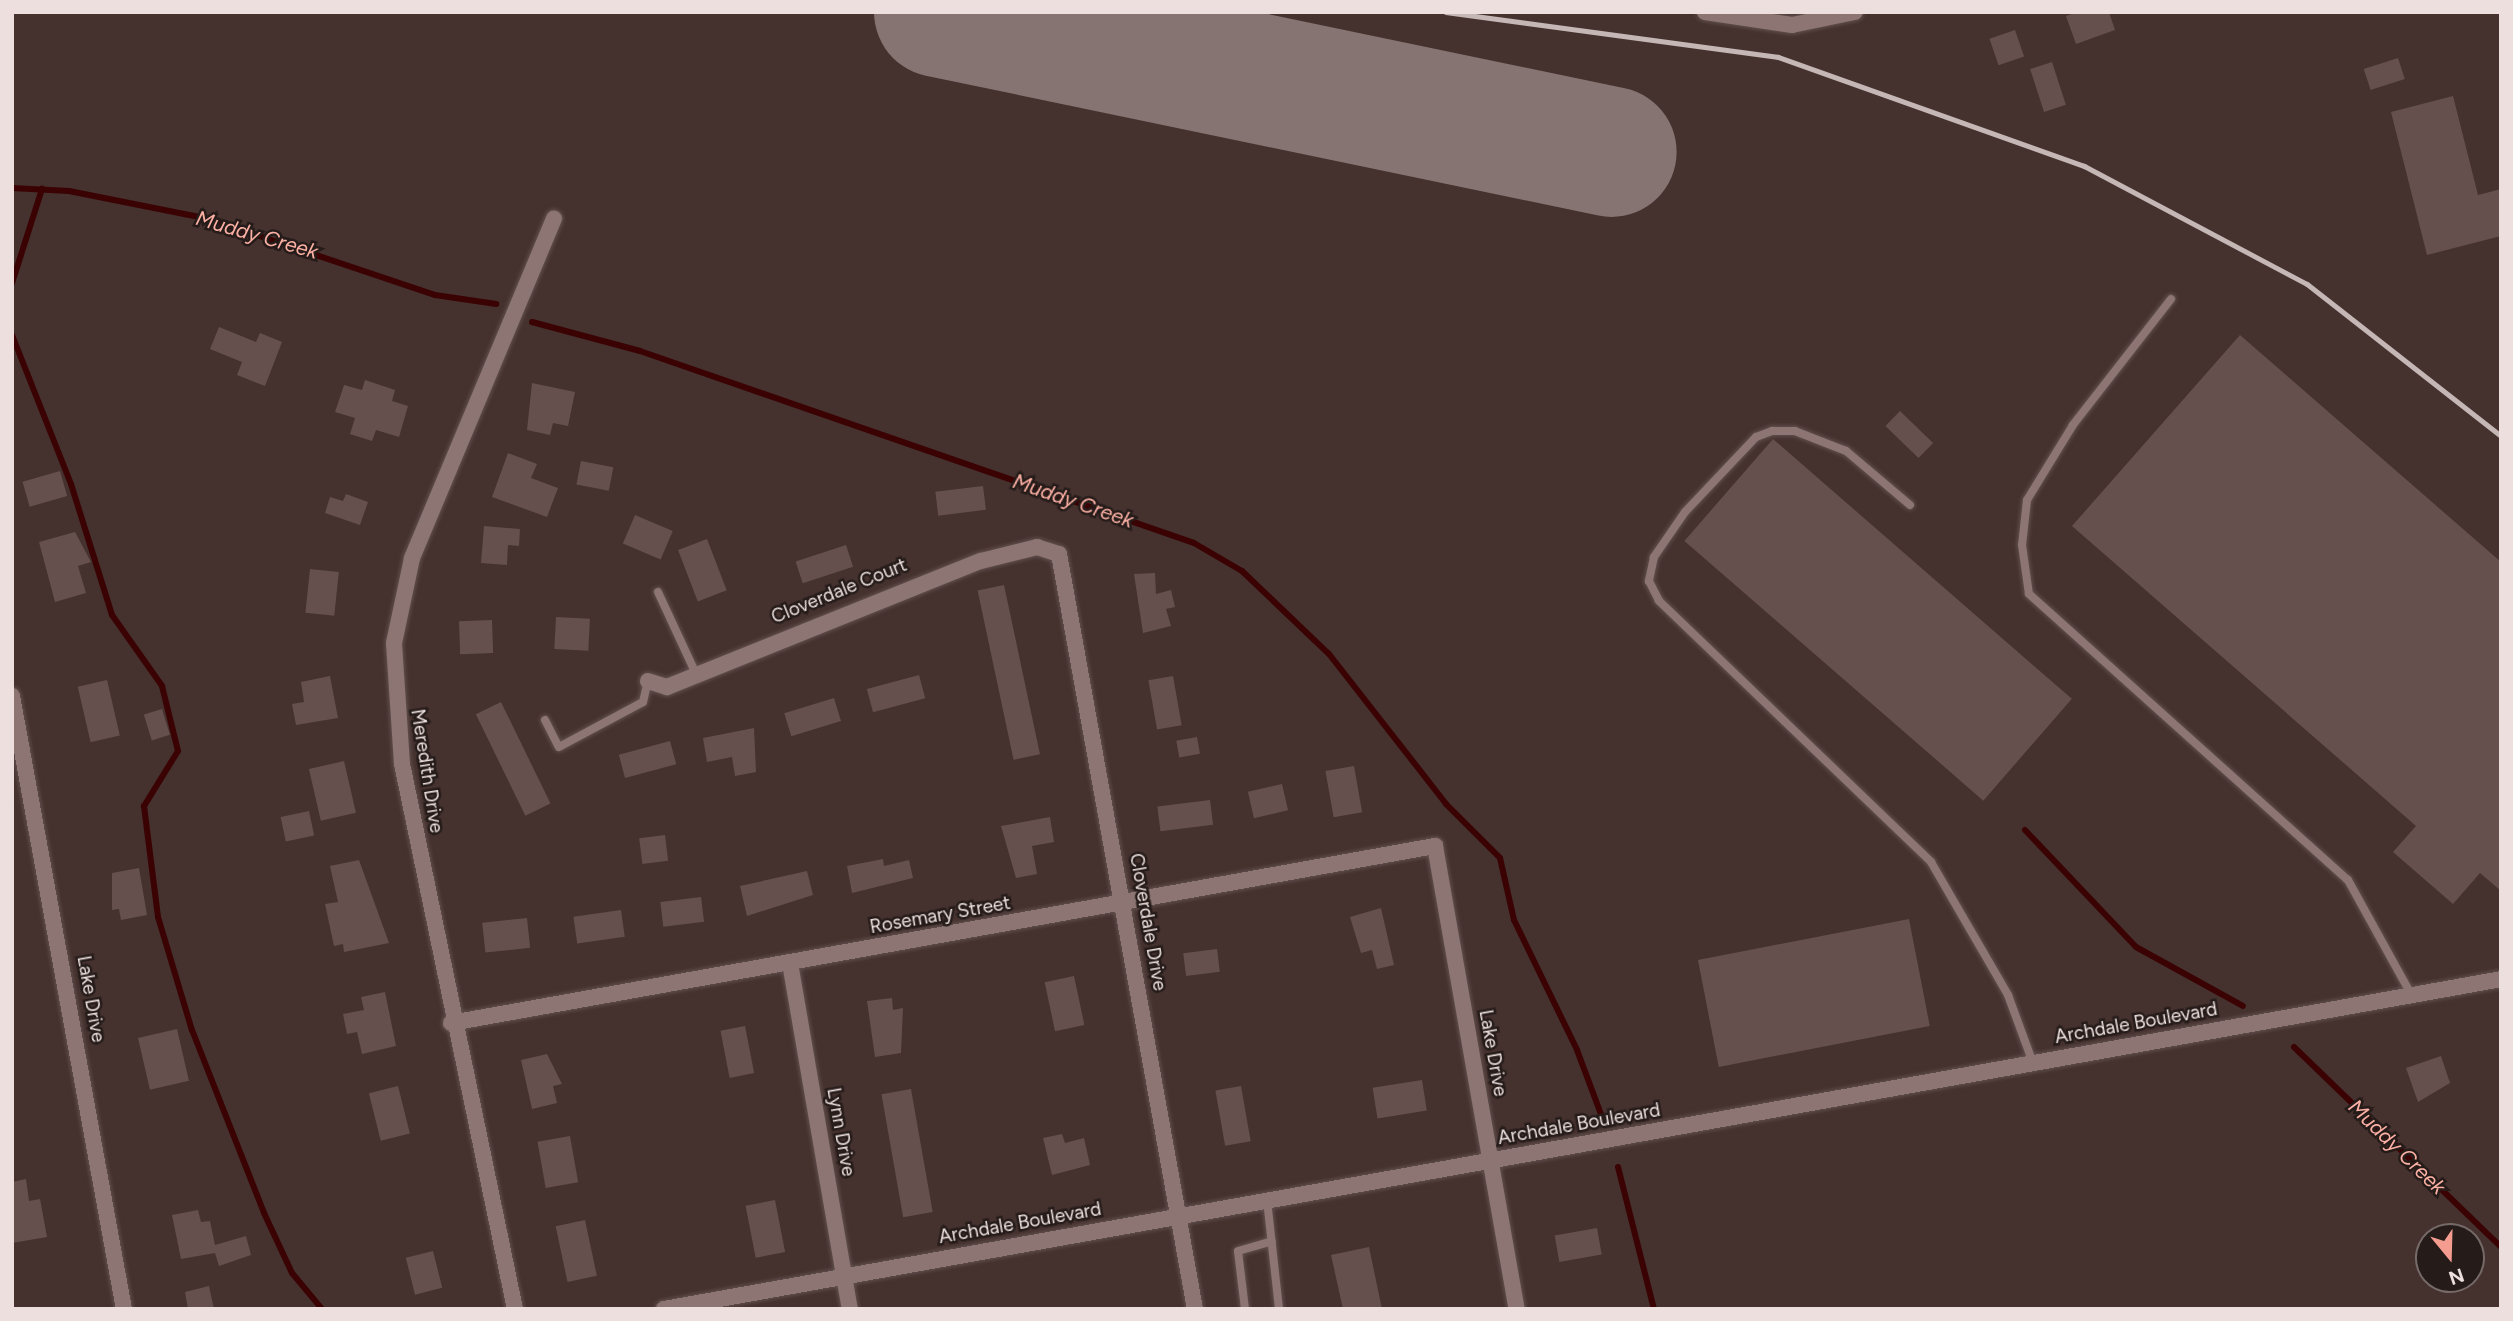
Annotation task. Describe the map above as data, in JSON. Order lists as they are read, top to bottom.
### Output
{
  "streets": {
    "street": [
      "Cloverdale Court",
      "Meredith Drive",
      "Rosemary Street",
      "Cloverdale Drive",
      "Lake Drive",
      "Archdale Boulevard",
      "Lynn Drive"
    ]
  },
  "crossings": [
    ["Cloverdale Court", "Cloverdale Drive"],
    ["Meredith Drive", "Rosemary Street"],
    ["Rosemary Street", "Cloverdale Drive"],
    ["Rosemary Street", "Lake Drive"],
    ["Rosemary Street", "Lynn Drive"],
    ["Cloverdale Drive", "Archdale Boulevard"],
    ["Lake Drive", "Archdale Boulevard"],
    ["Archdale Boulevard", "Lynn Drive"]
  ],
  "water": ["Muddy Creek"],
  "north": "bottom"
}
